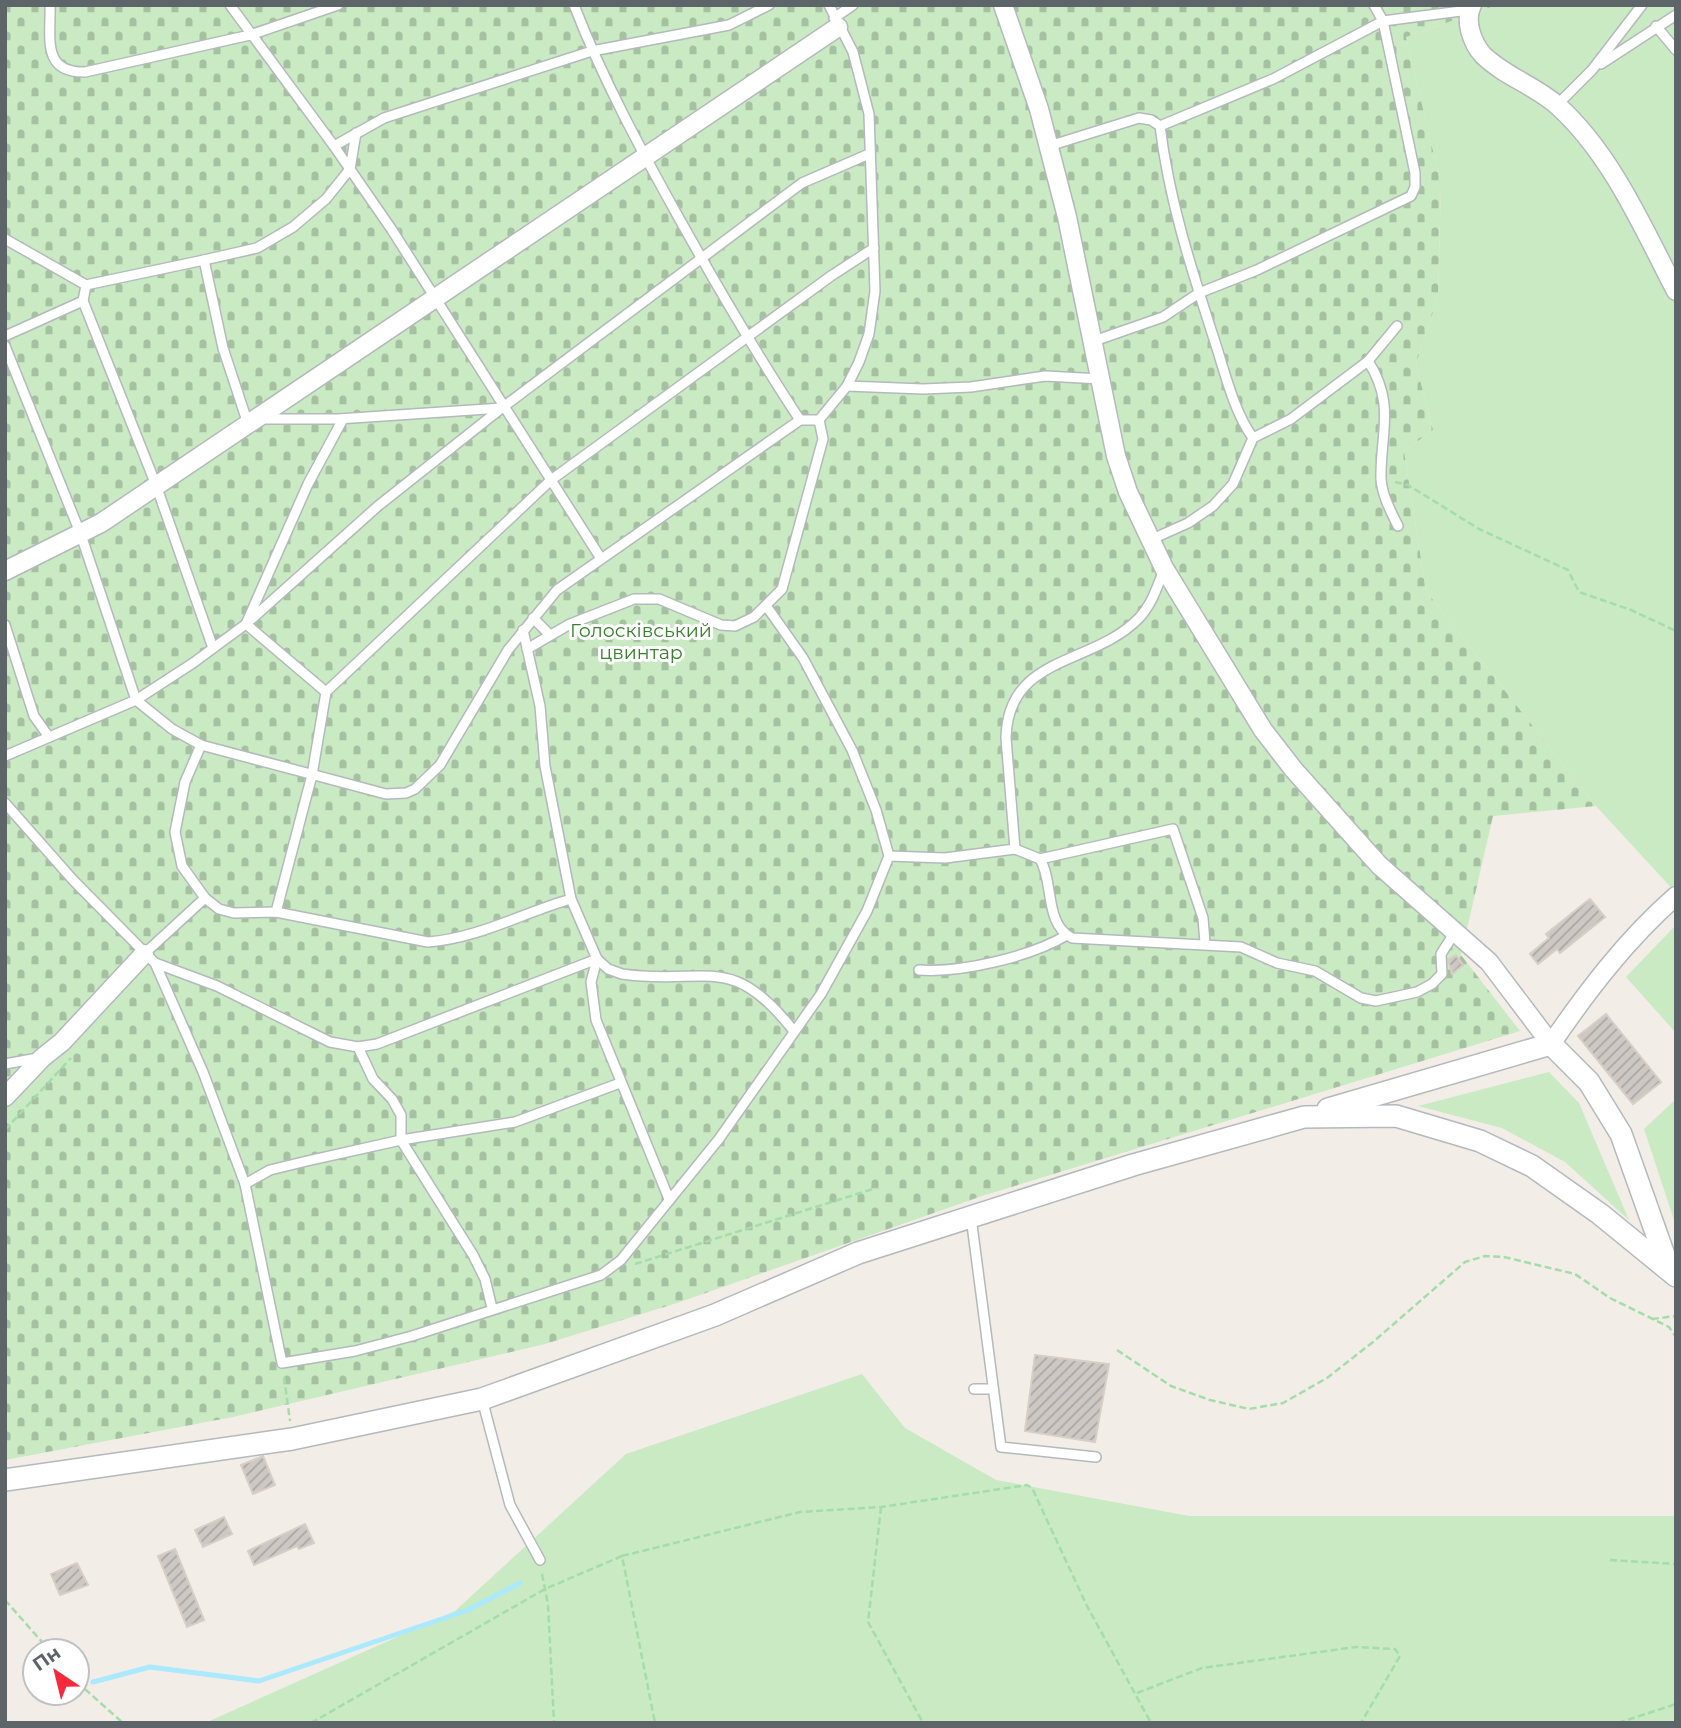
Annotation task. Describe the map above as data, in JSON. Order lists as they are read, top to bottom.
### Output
{
  "parks": ["Голосківський цвинтар"],
  "north": "top left"
}
